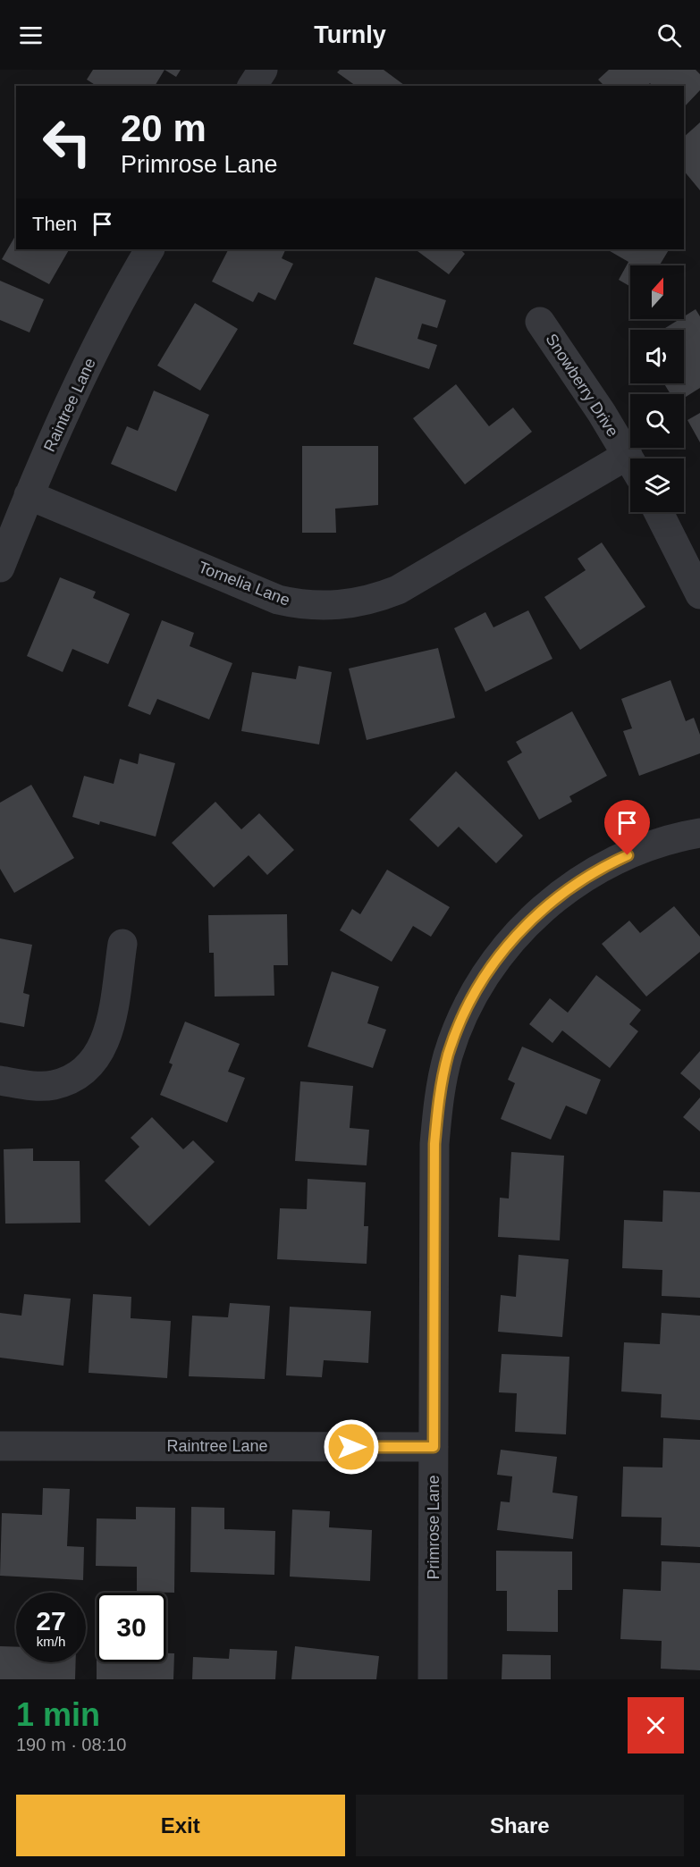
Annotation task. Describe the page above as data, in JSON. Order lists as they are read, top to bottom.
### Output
{
  "streets": {
    "street": [
      "Snowberry Drive",
      "Raintree Lane",
      "Tornelia Lane",
      "Primrose Lane"
    ]
  },
  "crossings": [
    ["Raintree Lane", "Tornelia Lane"],
    ["Raintree Lane", "Primrose Lane"]
  ],
  "north": "top",
  "page": {
    "header": "Turnly",
    "turn": ["20 m", "Primrose Lane"],
    "then": "Then",
    "speed": "27 km/h",
    "limit": "30",
    "heading": ["1 min", "190 m · 08:10"],
    "buttons": ["Exit", "Share"]
  }
}
